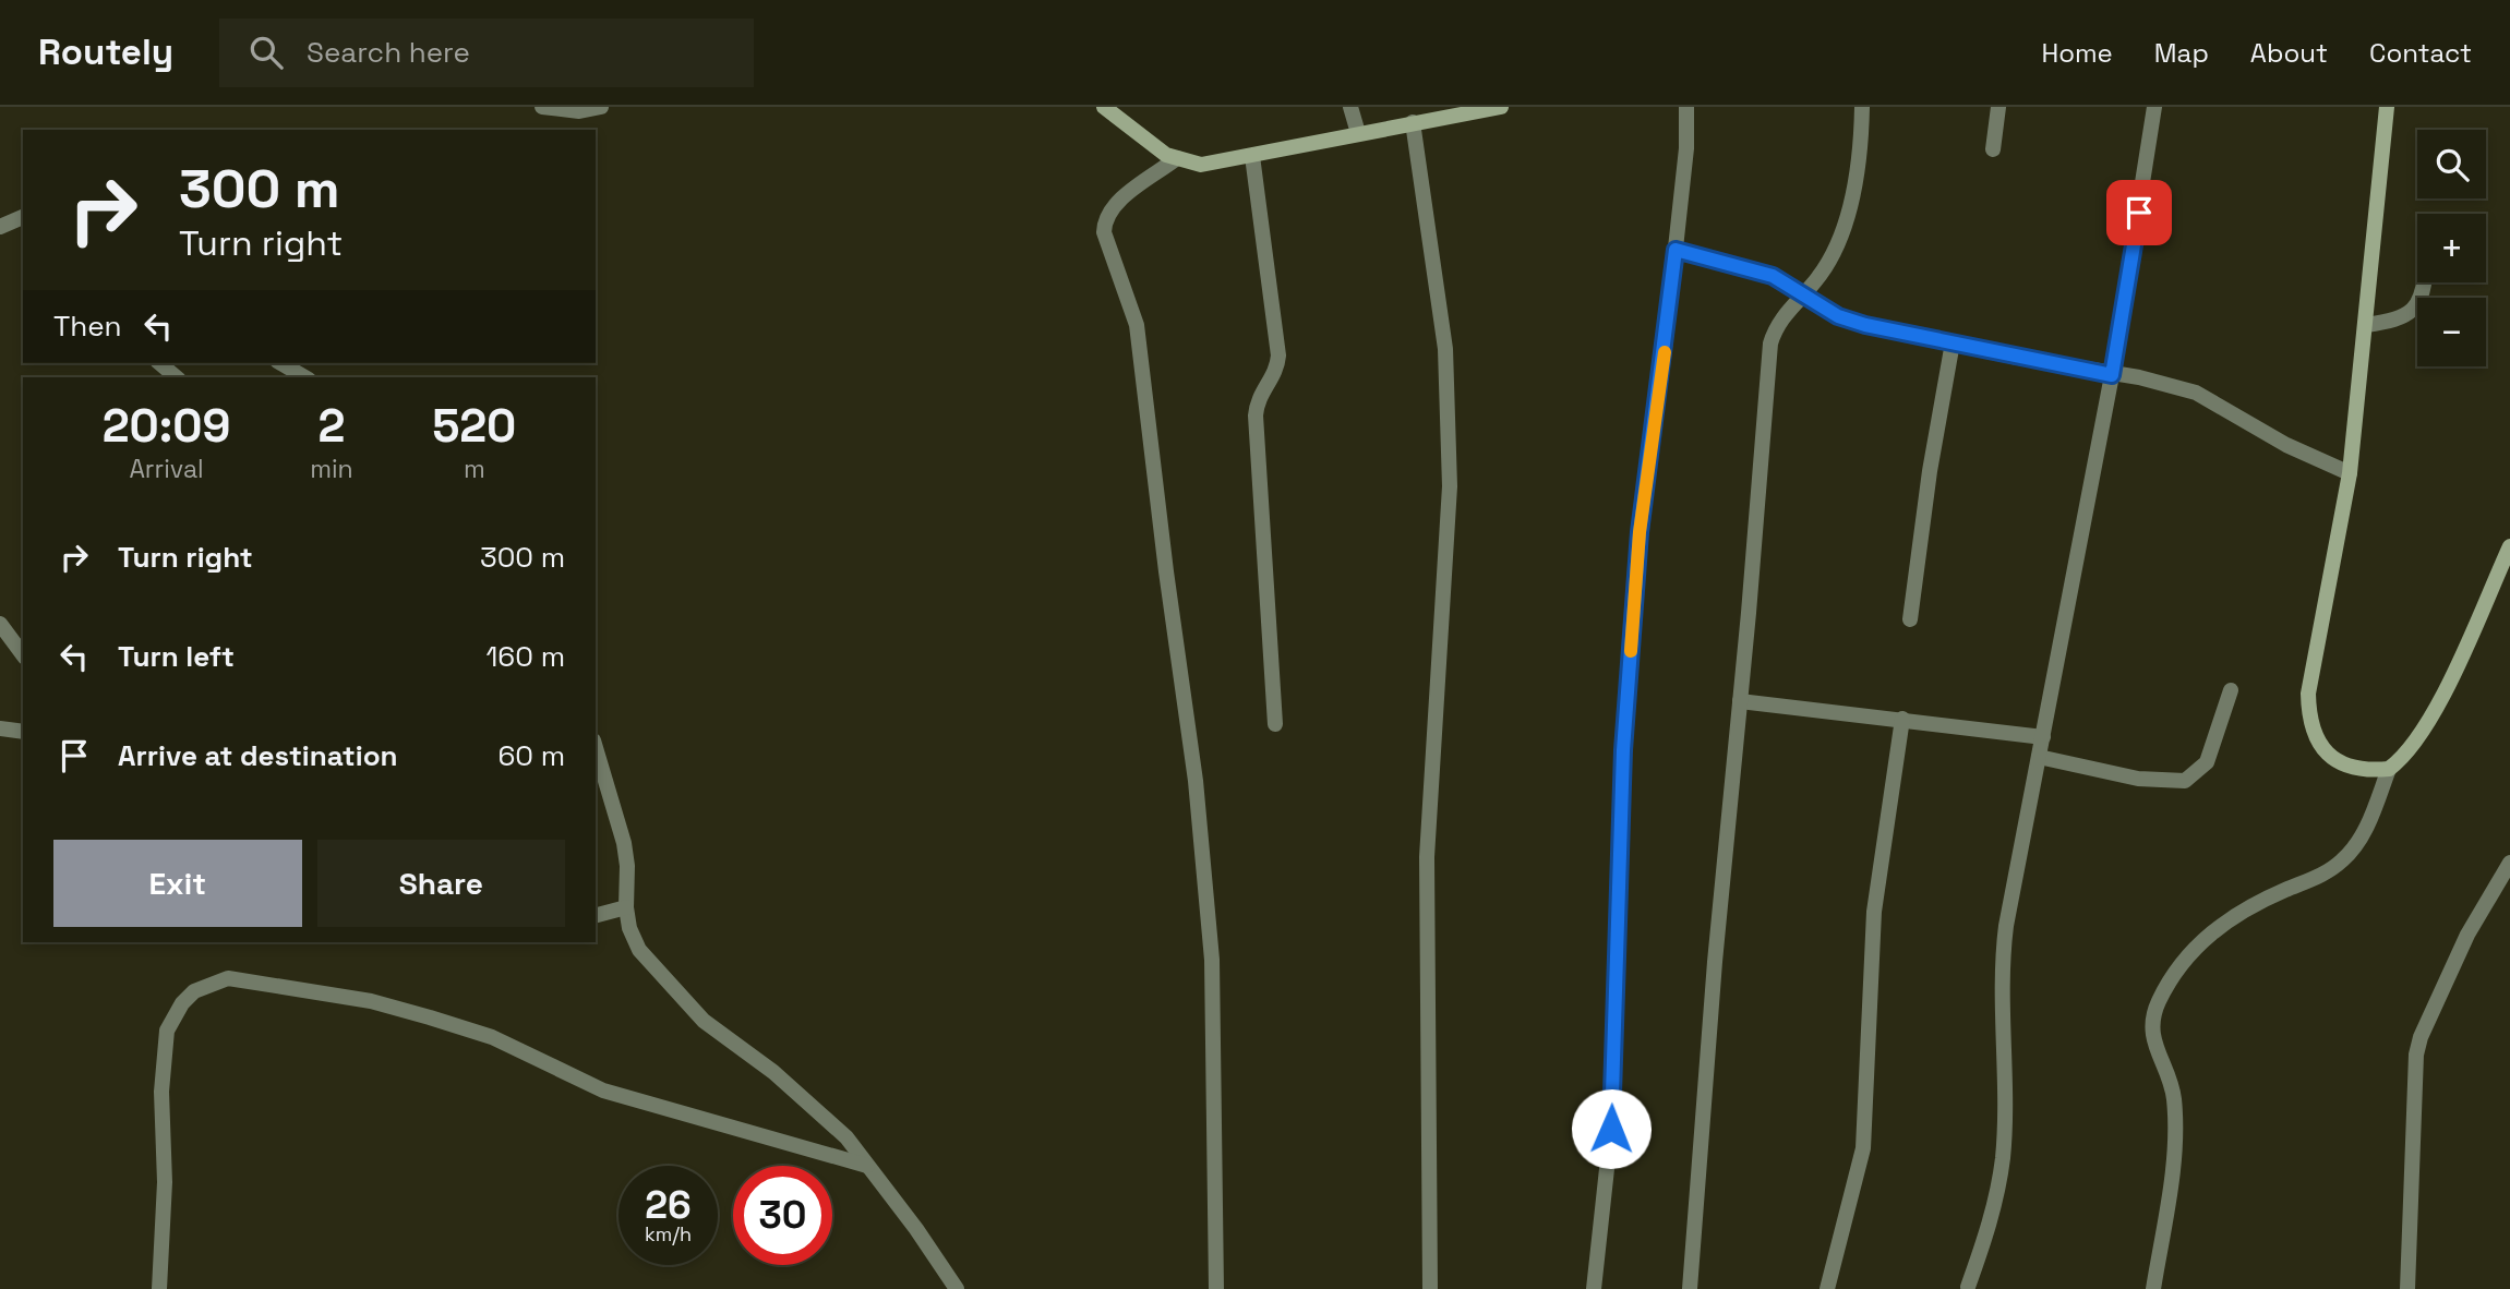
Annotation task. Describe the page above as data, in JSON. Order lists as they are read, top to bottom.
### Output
{
  "page": {
    "header": "Routely",
    "search": "Search here",
    "nav": [
      "Home",
      "Map",
      "About",
      "Contact"
    ],
    "map_buttons": ["+", "−"],
    "turn": ["300 m", "Turn right"],
    "then": "Then",
    "eta": [
      "20:09",
      "Arrival",
      "2",
      "min",
      "520",
      "m"
    ],
    "list": [
      {
        "name": "Turn right",
        "value": "300 m"
      },
      {
        "name": "Turn left",
        "value": "160 m"
      },
      {
        "name": "Arrive at destination",
        "value": "60 m"
      }
    ],
    "buttons": ["Exit", "Share"],
    "speed": "26 km/h",
    "limit": "30"
  }
}
